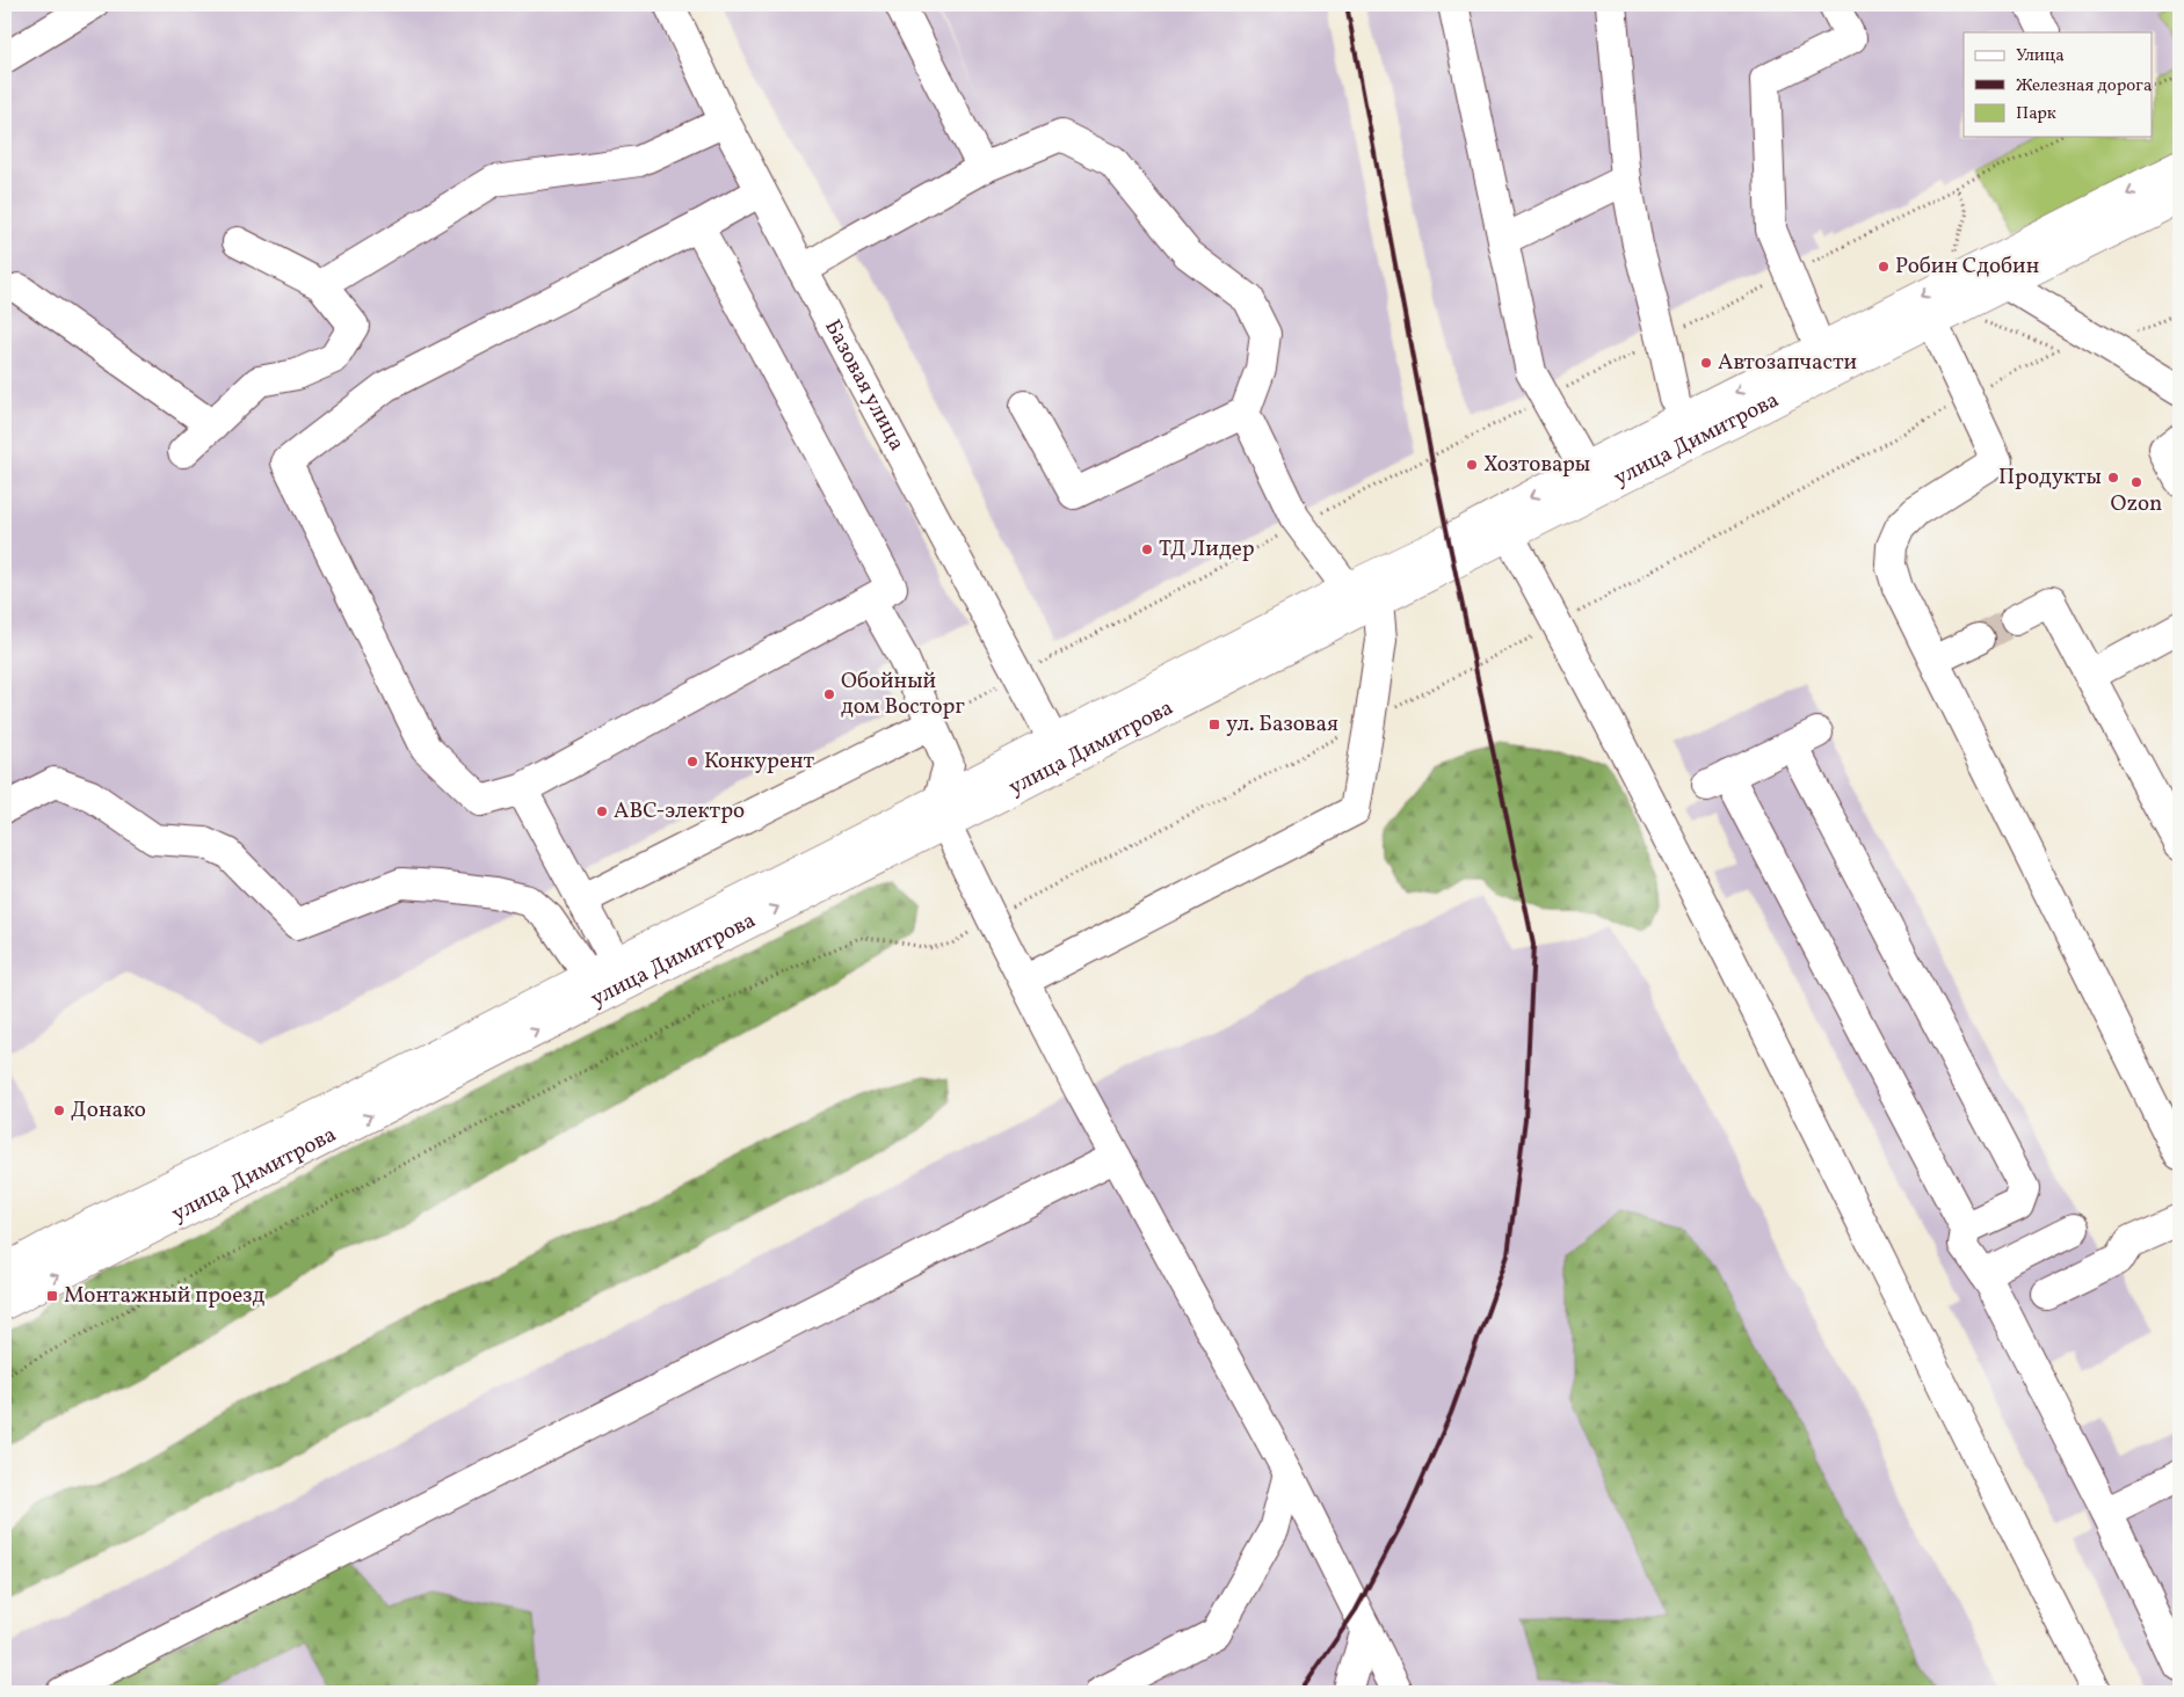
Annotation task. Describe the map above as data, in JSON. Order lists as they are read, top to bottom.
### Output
{
  "streets": {
    "main road": ["улица Димитрова"],
    "street": ["Базовая улица"]
  },
  "crossings": [
    ["Базовая улица", "улица Димитрова"]
  ],
  "places": {
    "other": [
      "Робин Сдобин",
      "Автозапчасти",
      "Хозтовары",
      "Продукты",
      "Ozon",
      "ТД Лидер",
      "Обойный дом Восторг",
      "Конкурент",
      "АВС-электро",
      "Донако"
    ],
    "transit": ["ул. Базовая", "Монтажный проезд"]
  },
  "legend": ["Улица", "Железная дорога", "Парк"]
}
